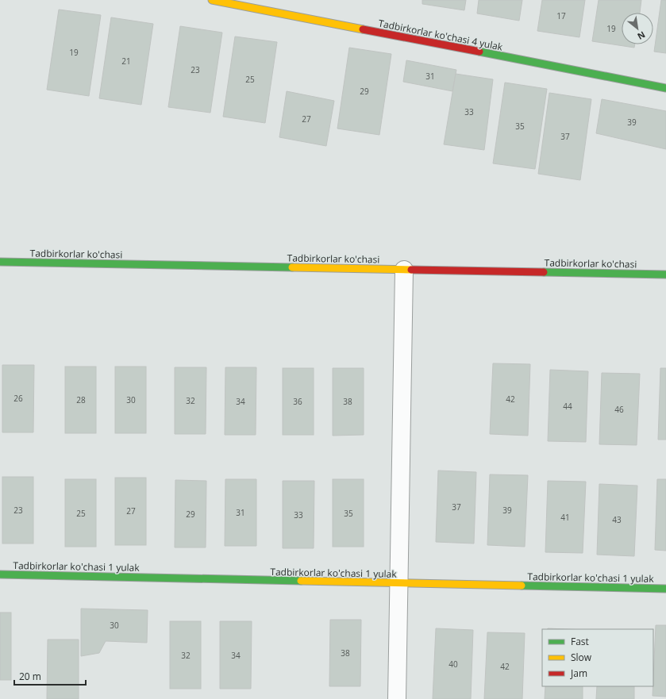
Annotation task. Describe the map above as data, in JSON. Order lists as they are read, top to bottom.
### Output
{
  "streets": {
    "street": ["Tadbirkorlar ko'chasi 4 yulak", "Tadbirkorlar ko'chasi", "Tadbirkorlar ko'chasi 1 yulak"]
  },
  "house_numbers": [
    "17",
    "19",
    "19",
    "21",
    "23",
    "31",
    "25",
    "29",
    "33",
    "27",
    "39",
    "35",
    "37",
    "26",
    "42",
    "28",
    "30",
    "32",
    "34",
    "36",
    "38",
    "44",
    "46",
    "37",
    "23",
    "39",
    "27",
    "31",
    "25",
    "35",
    "29",
    "33",
    "41",
    "43",
    "30",
    "38",
    "32",
    "34",
    "40",
    "42"
  ],
  "legend": ["Fast", "Slow", "Jam"],
  "scale_bar": "20 m",
  "north": "bottom right"
}
